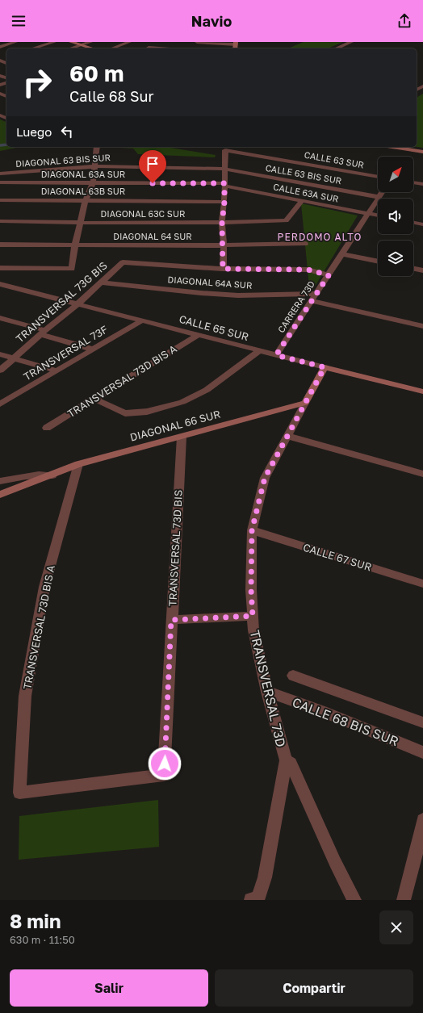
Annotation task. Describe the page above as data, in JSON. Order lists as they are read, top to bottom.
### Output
{
  "streets": {
    "street": [
      "CALLE 63 SUR",
      "DIAGONAL 63 BIS SUR",
      "DIAGONAL 63A SUR",
      "CALLE 63 BIS SUR",
      "DIAGONAL 63B SUR",
      "CALLE 63A SUR",
      "DIAGONAL 63C SUR",
      "DIAGONAL 64 SUR",
      "DIAGONAL 64A SUR",
      "TRANSVERSAL 73G BIS",
      "CARRERA 73D",
      "CALLE 65 SUR",
      "TRANSVERSAL 73F",
      "TRANSVERSAL 73D BIS A",
      "DIAGONAL 66 SUR",
      "TRANSVERSAL 73D BIS",
      "CALLE 67 SUR",
      "TRANSVERSAL 73D",
      "CALLE 68 BIS SUR"
    ]
  },
  "crossings": [
    ["CALLE 63 SUR", "DIAGONAL 63 BIS SUR"],
    ["CALLE 63 SUR", "CALLE 63 BIS SUR"],
    ["DIAGONAL 63 BIS SUR", "CALLE 63 BIS SUR"],
    ["DIAGONAL 63A SUR", "CALLE 63A SUR"],
    ["CALLE 63 BIS SUR", "CARRERA 73D"],
    ["CALLE 63A SUR", "DIAGONAL 63C SUR"],
    ["CALLE 63A SUR", "CARRERA 73D"],
    ["DIAGONAL 64A SUR", "TRANSVERSAL 73G BIS"],
    ["DIAGONAL 64A SUR", "CARRERA 73D"],
    ["TRANSVERSAL 73G BIS", "CALLE 65 SUR"],
    ["CARRERA 73D", "CALLE 65 SUR"],
    ["CALLE 65 SUR", "TRANSVERSAL 73F"],
    ["CALLE 65 SUR", "TRANSVERSAL 73D BIS A"],
    ["TRANSVERSAL 73D BIS A", "DIAGONAL 66 SUR"],
    ["TRANSVERSAL 73D BIS A", "TRANSVERSAL 73D BIS"],
    ["DIAGONAL 66 SUR", "TRANSVERSAL 73D BIS"],
    ["DIAGONAL 66 SUR", "TRANSVERSAL 73D"],
    ["CALLE 67 SUR", "TRANSVERSAL 73D"],
    ["TRANSVERSAL 73D", "CALLE 68 BIS SUR"]
  ],
  "districts": ["PERDOMO ALTO"],
  "north": "top right",
  "page": {
    "header": "Navio",
    "turn": ["60 m", "Calle 68 Sur"],
    "then": "Luego",
    "heading": ["8 min", "630 m · 11:50"],
    "buttons": ["Salir", "Compartir"]
  }
}
